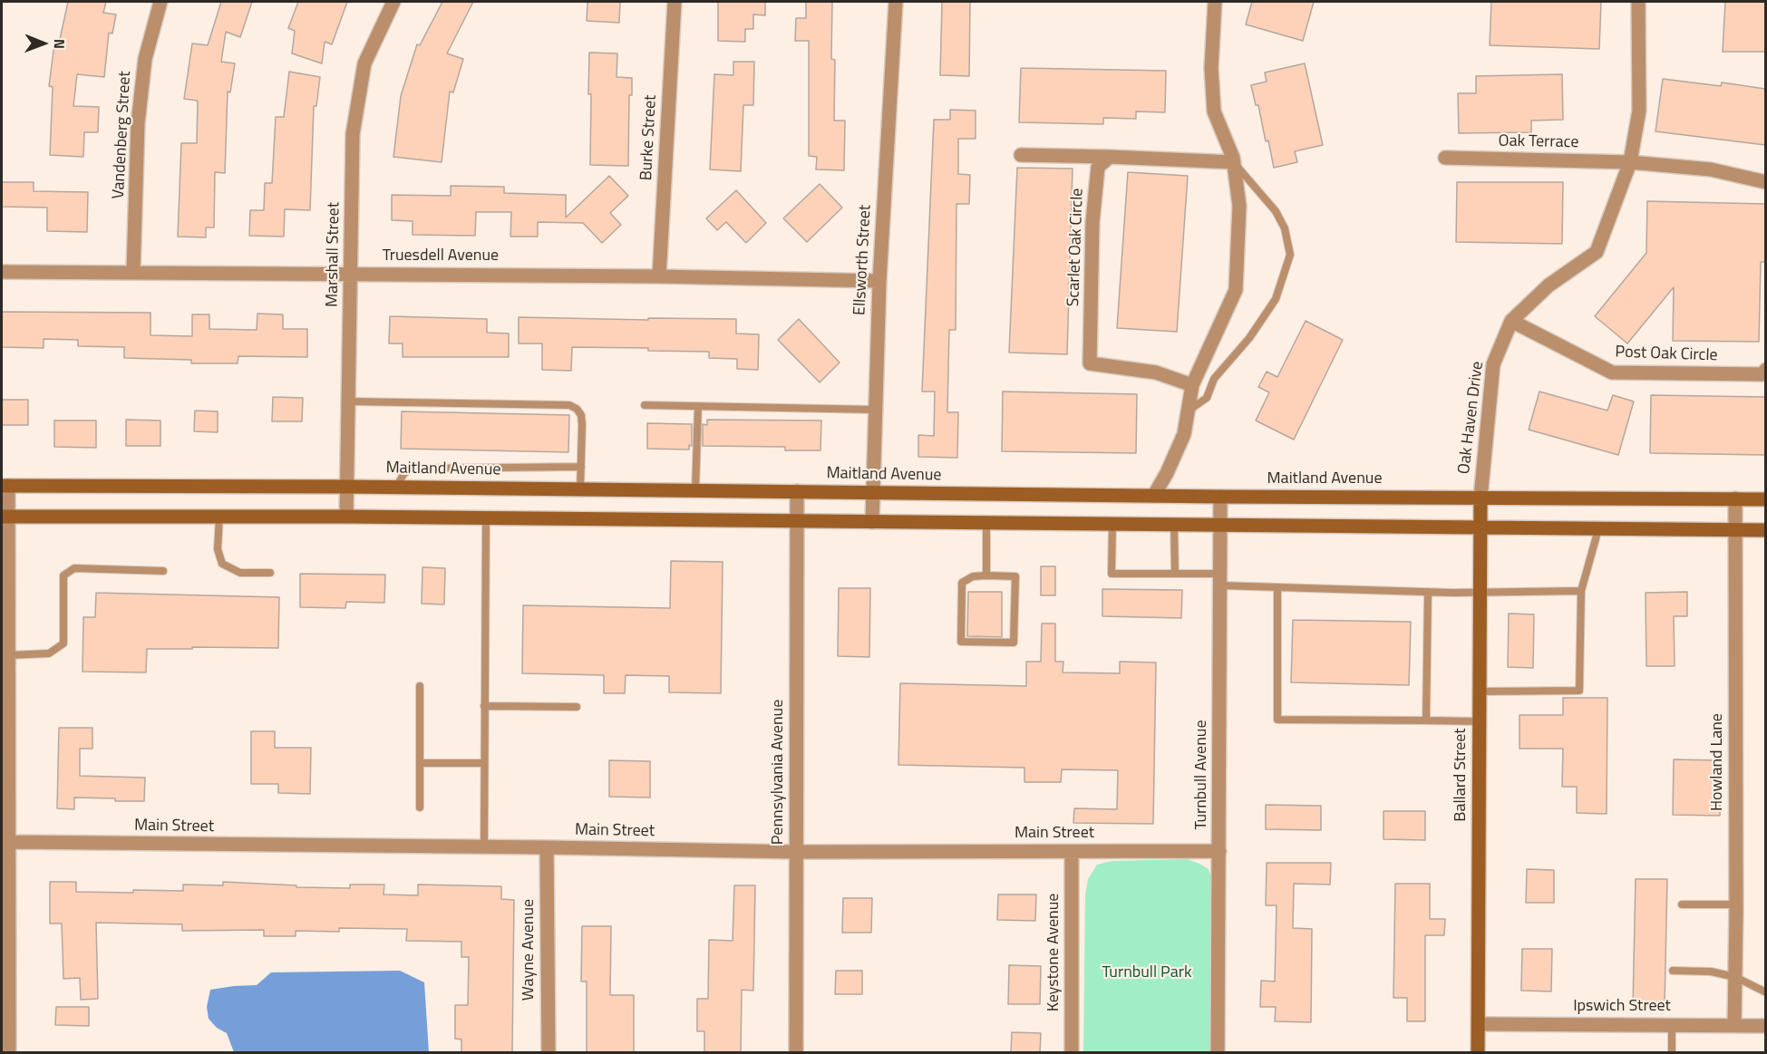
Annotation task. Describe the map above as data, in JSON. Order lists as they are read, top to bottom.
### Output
{
  "streets": {
    "main road": ["Maitland Avenue", "Ballard Street"],
    "street": [
      "Vandenberg Street",
      "Burke Street",
      "Oak Terrace",
      "Scarlet Oak Circle",
      "Marshall Street",
      "Truesdell Avenue",
      "Ellsworth Street",
      "Post Oak Circle",
      "Oak Haven Drive",
      "Howland Lane",
      "Pennsylvania Avenue",
      "Turnbull Avenue",
      "Main Street",
      "Wayne Avenue",
      "Keystone Avenue",
      "Ipswich Street"
    ]
  },
  "crossings": [
    ["Vandenberg Street", "Truesdell Avenue"],
    ["Burke Street", "Truesdell Avenue"],
    ["Oak Terrace", "Oak Haven Drive"],
    ["Marshall Street", "Truesdell Avenue"],
    ["Marshall Street", "Maitland Avenue"],
    ["Truesdell Avenue", "Ellsworth Street"],
    ["Ellsworth Street", "Maitland Avenue"],
    ["Post Oak Circle", "Oak Haven Drive"],
    ["Oak Haven Drive", "Maitland Avenue"],
    ["Oak Haven Drive", "Ballard Street"],
    ["Maitland Avenue", "Howland Lane"],
    ["Maitland Avenue", "Pennsylvania Avenue"],
    ["Maitland Avenue", "Turnbull Avenue"],
    ["Maitland Avenue", "Ballard Street"],
    ["Howland Lane", "Ipswich Street"],
    ["Pennsylvania Avenue", "Main Street"],
    ["Turnbull Avenue", "Main Street"],
    ["Ballard Street", "Ipswich Street"],
    ["Main Street", "Wayne Avenue"],
    ["Main Street", "Keystone Avenue"]
  ],
  "parks": ["Turnbull Park"],
  "north": "right"
}
